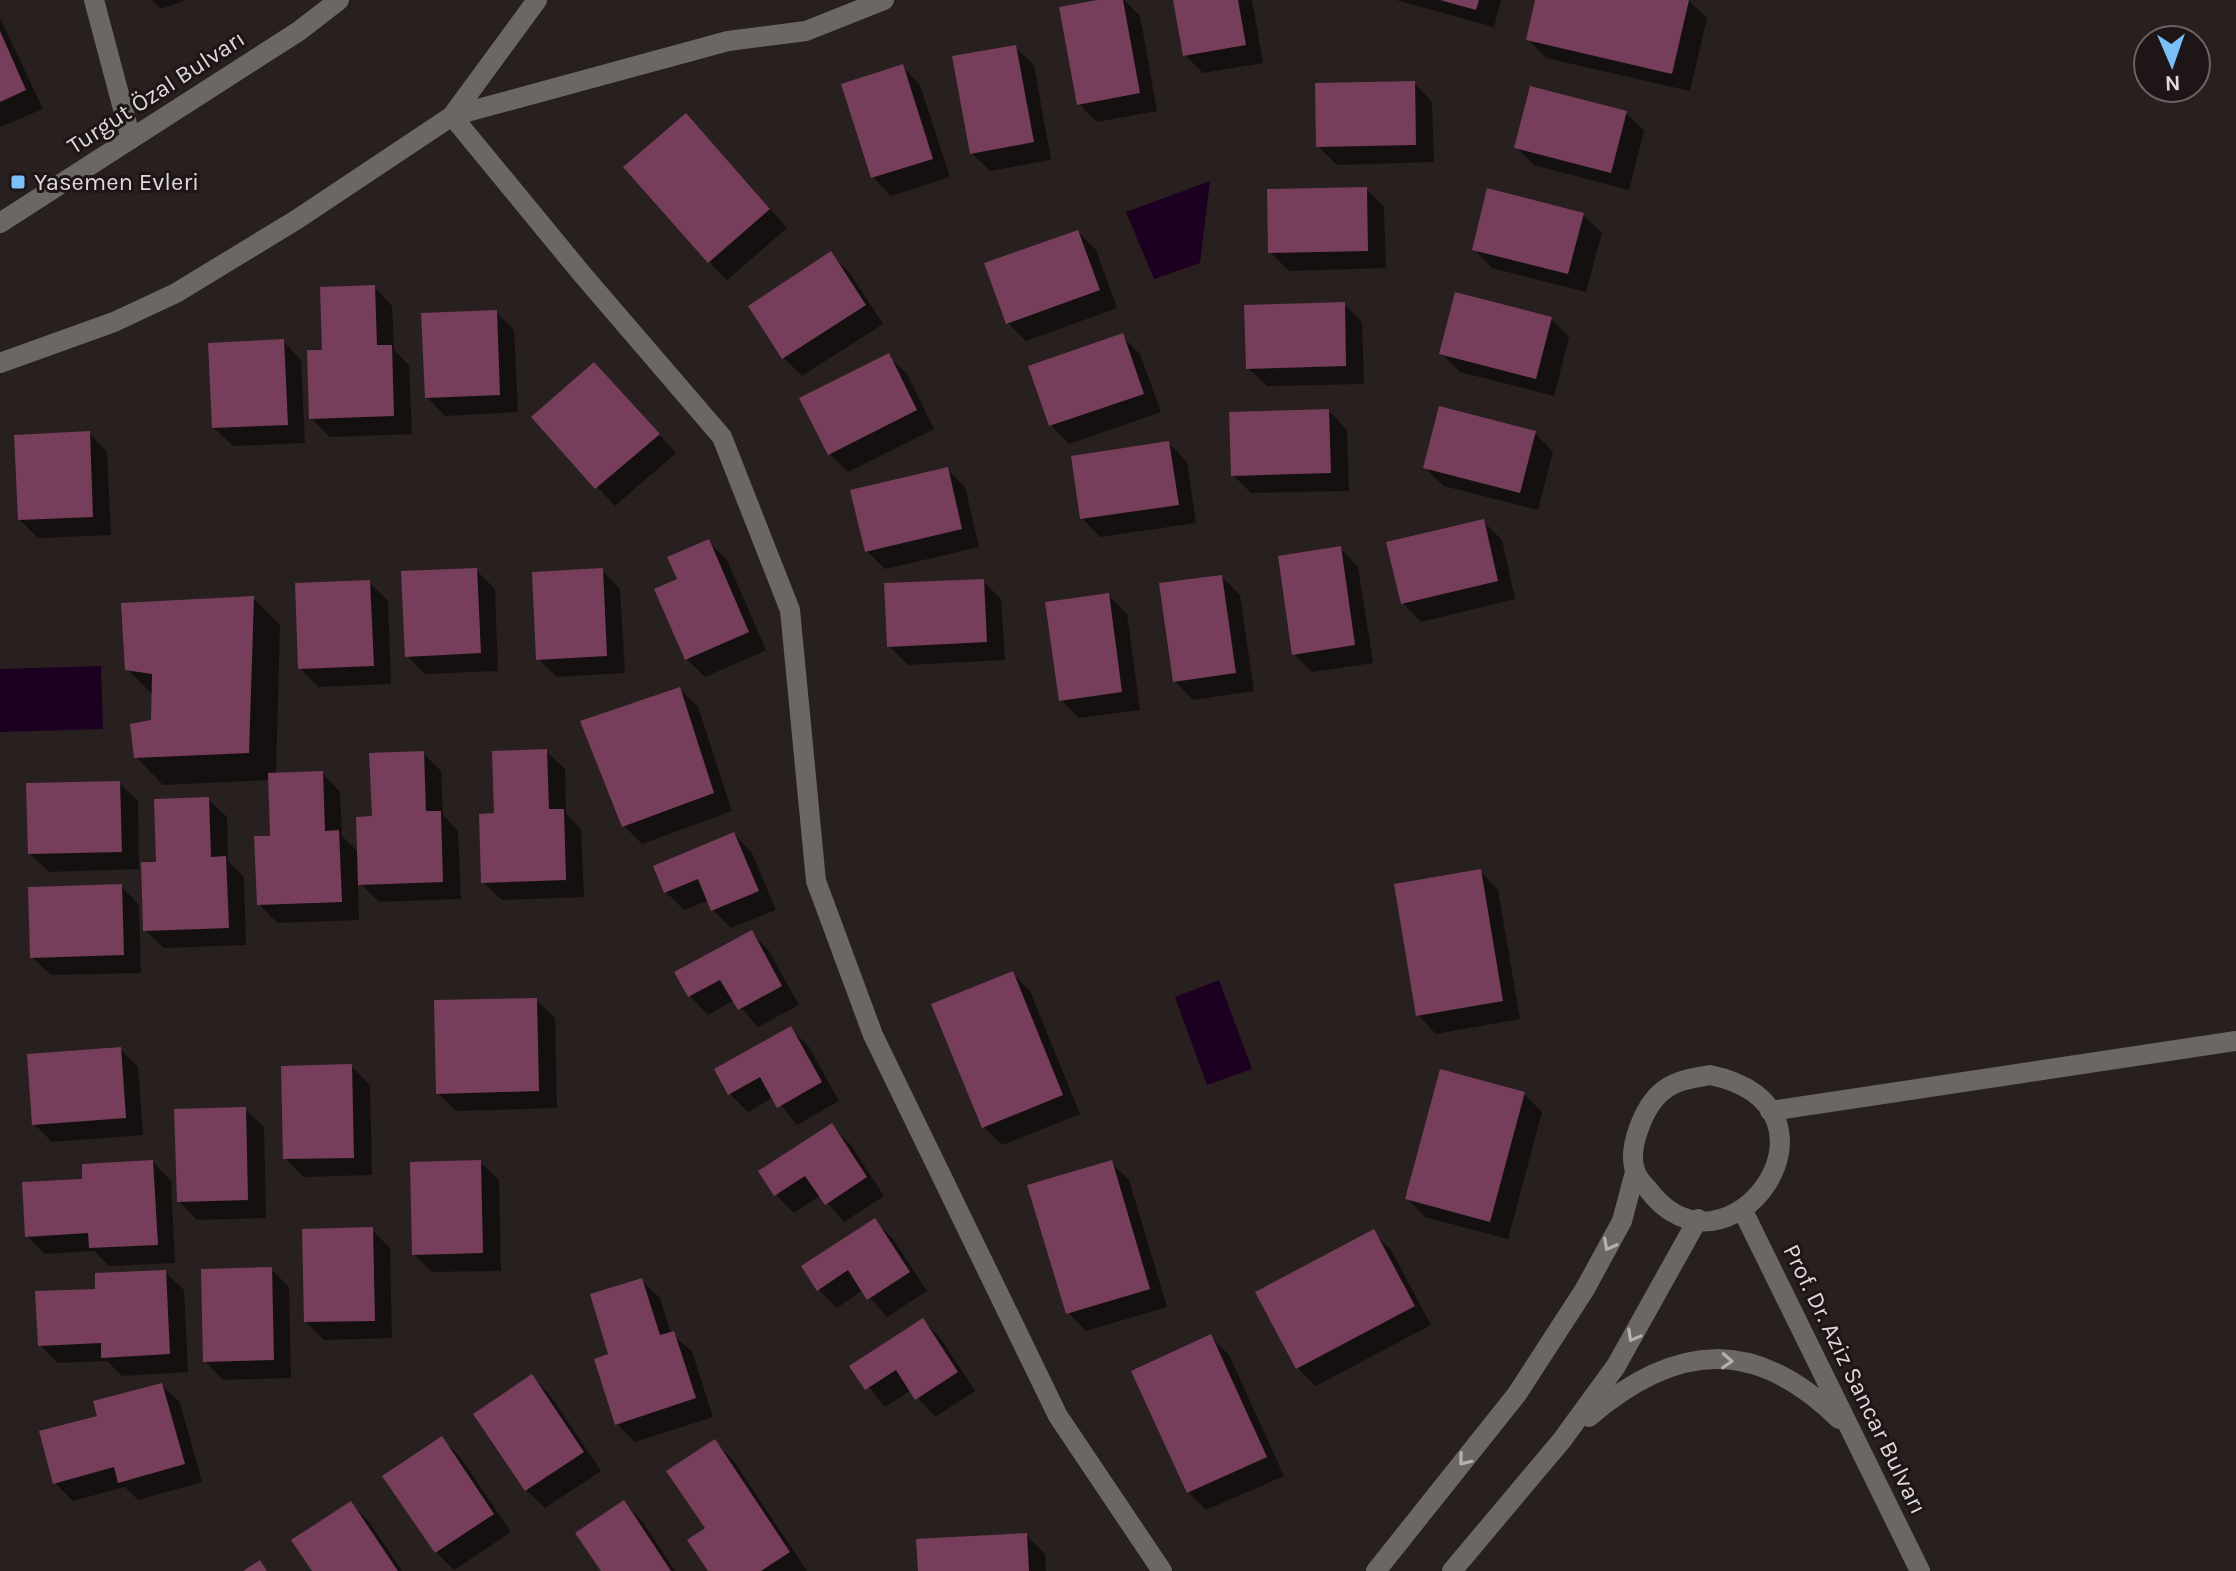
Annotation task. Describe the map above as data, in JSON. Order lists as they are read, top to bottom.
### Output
{
  "streets": {
    "street": ["Turgut Özal Bulvarı", "Prof. Dr. Aziz Sancar Bulvarı"]
  },
  "places": {
    "transit": ["Yasemen Evleri"]
  },
  "north": "bottom"
}
